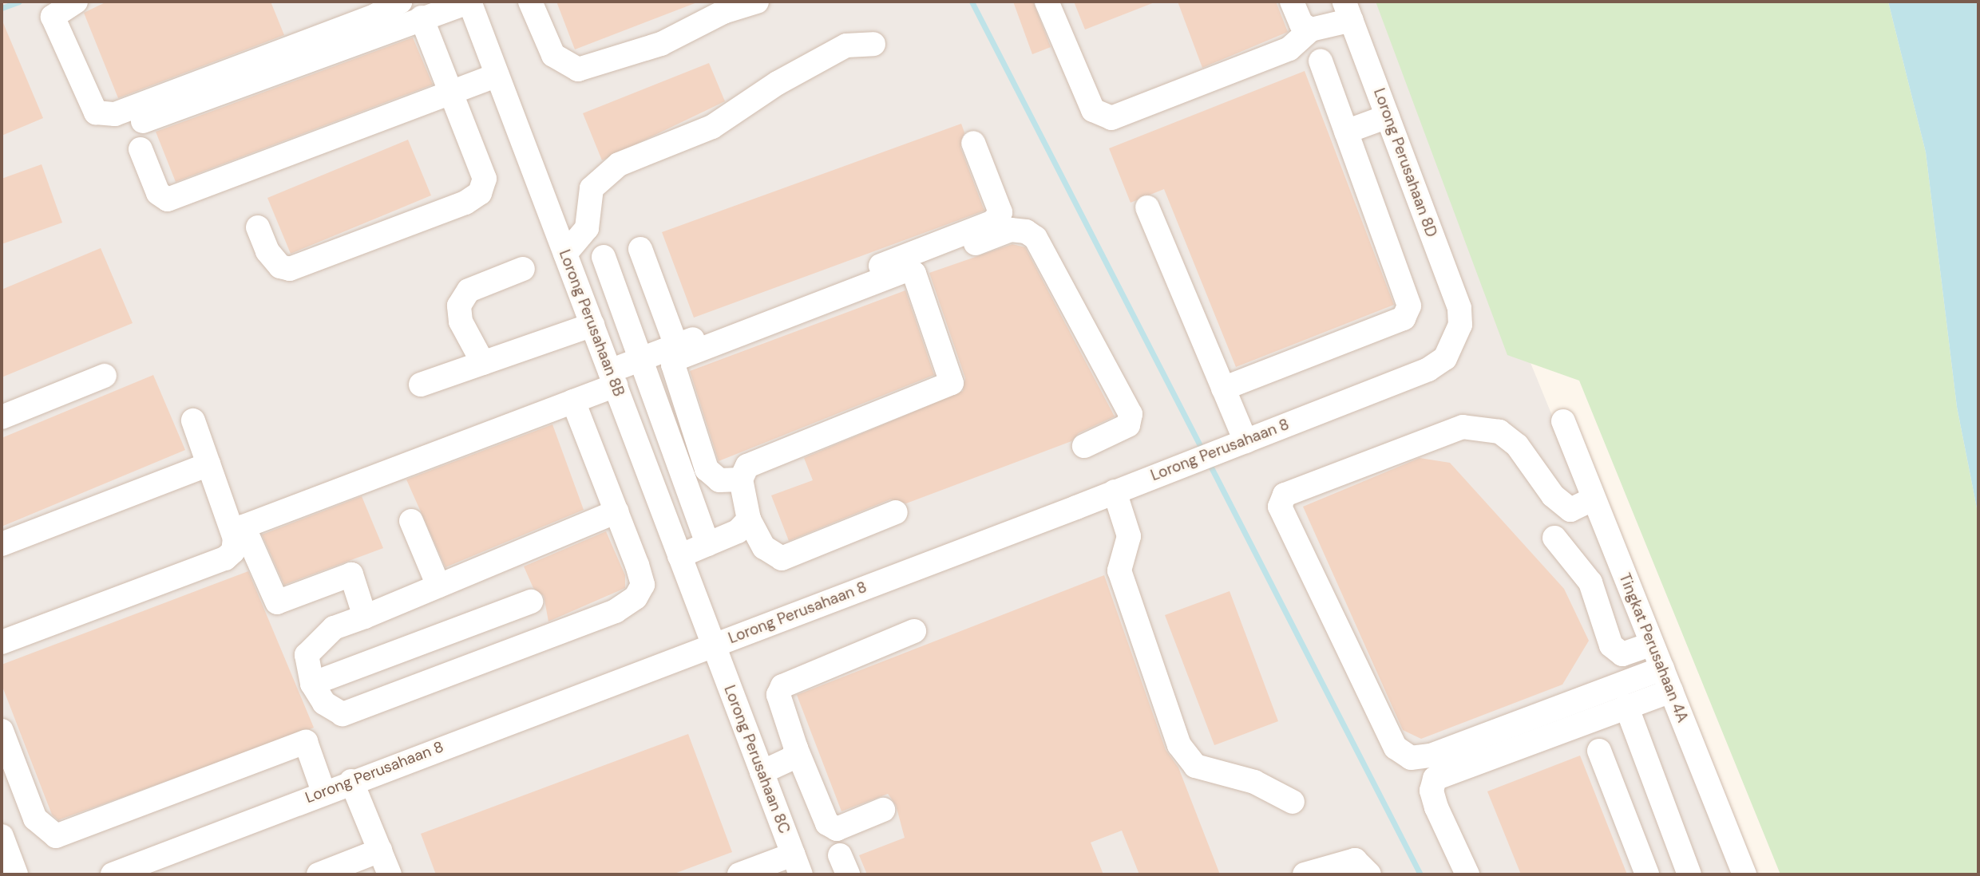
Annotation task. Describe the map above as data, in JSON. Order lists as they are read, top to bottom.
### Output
{
  "streets": {
    "street": [
      "Lorong Perusahaan 8D",
      "Lorong Perusahaan 8B",
      "Lorong Perusahaan 8",
      "Tingkat Perusahaan 4A",
      "Lorong Perusahaan 8C"
    ]
  },
  "crossings": [
    ["Lorong Perusahaan 8D", "Lorong Perusahaan 8"],
    ["Lorong Perusahaan 8B", "Lorong Perusahaan 8"],
    ["Lorong Perusahaan 8B", "Lorong Perusahaan 8C"],
    ["Lorong Perusahaan 8", "Lorong Perusahaan 8C"]
  ]
}
